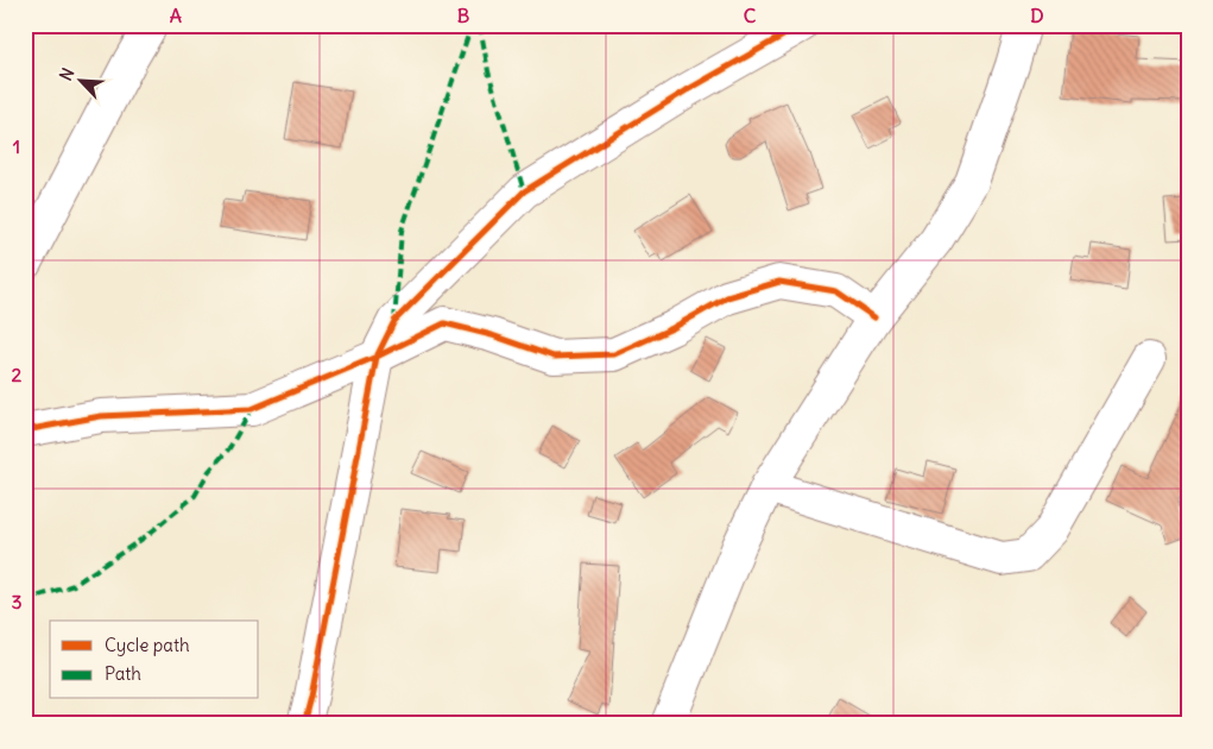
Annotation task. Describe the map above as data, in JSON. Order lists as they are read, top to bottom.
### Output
{
  "legend": ["Cycle path", "Path"],
  "north": "top left",
  "grid": {
    "columns": [
      "A",
      "B",
      "C",
      "D"
    ],
    "rows": ["1", "2", "3"]
  }
}
